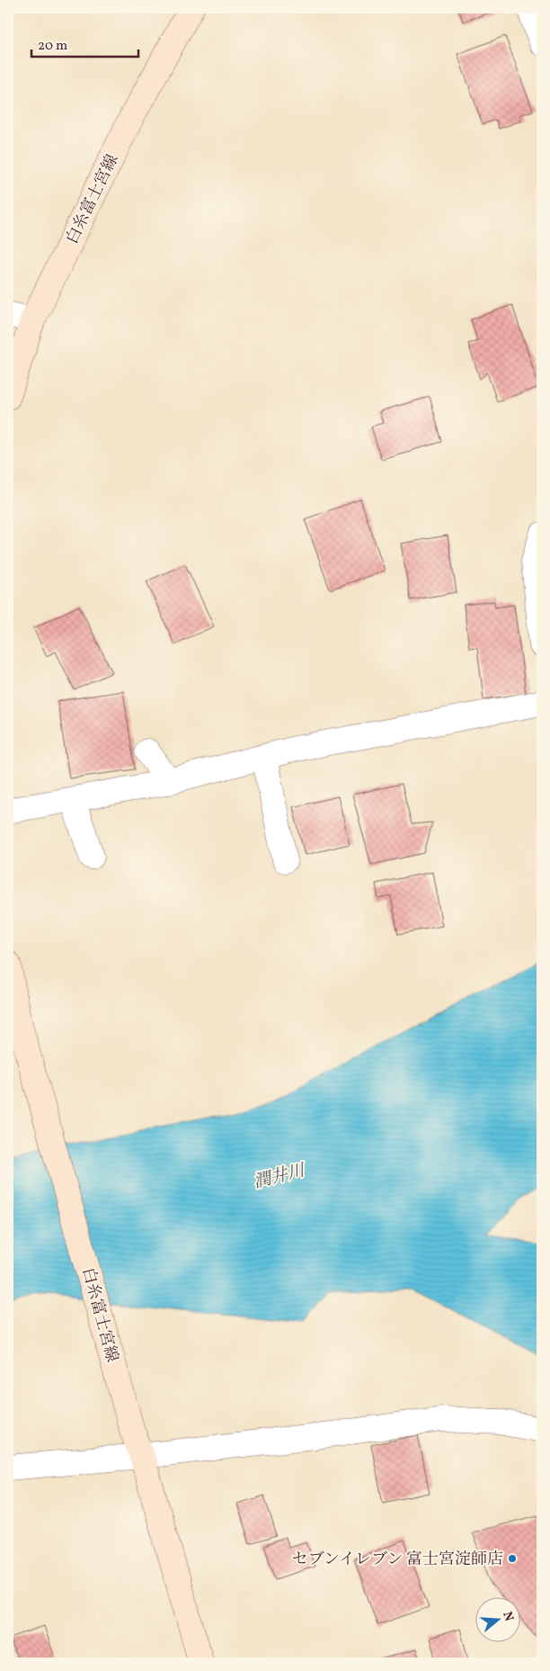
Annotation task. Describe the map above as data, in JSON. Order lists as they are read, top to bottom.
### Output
{
  "streets": {
    "main road": ["白糸富士宮線"]
  },
  "water": ["潤井川"],
  "places": ["セブンイレブン 富士宮淀師店"],
  "scale_bar": "20 m",
  "north": "right"
}
